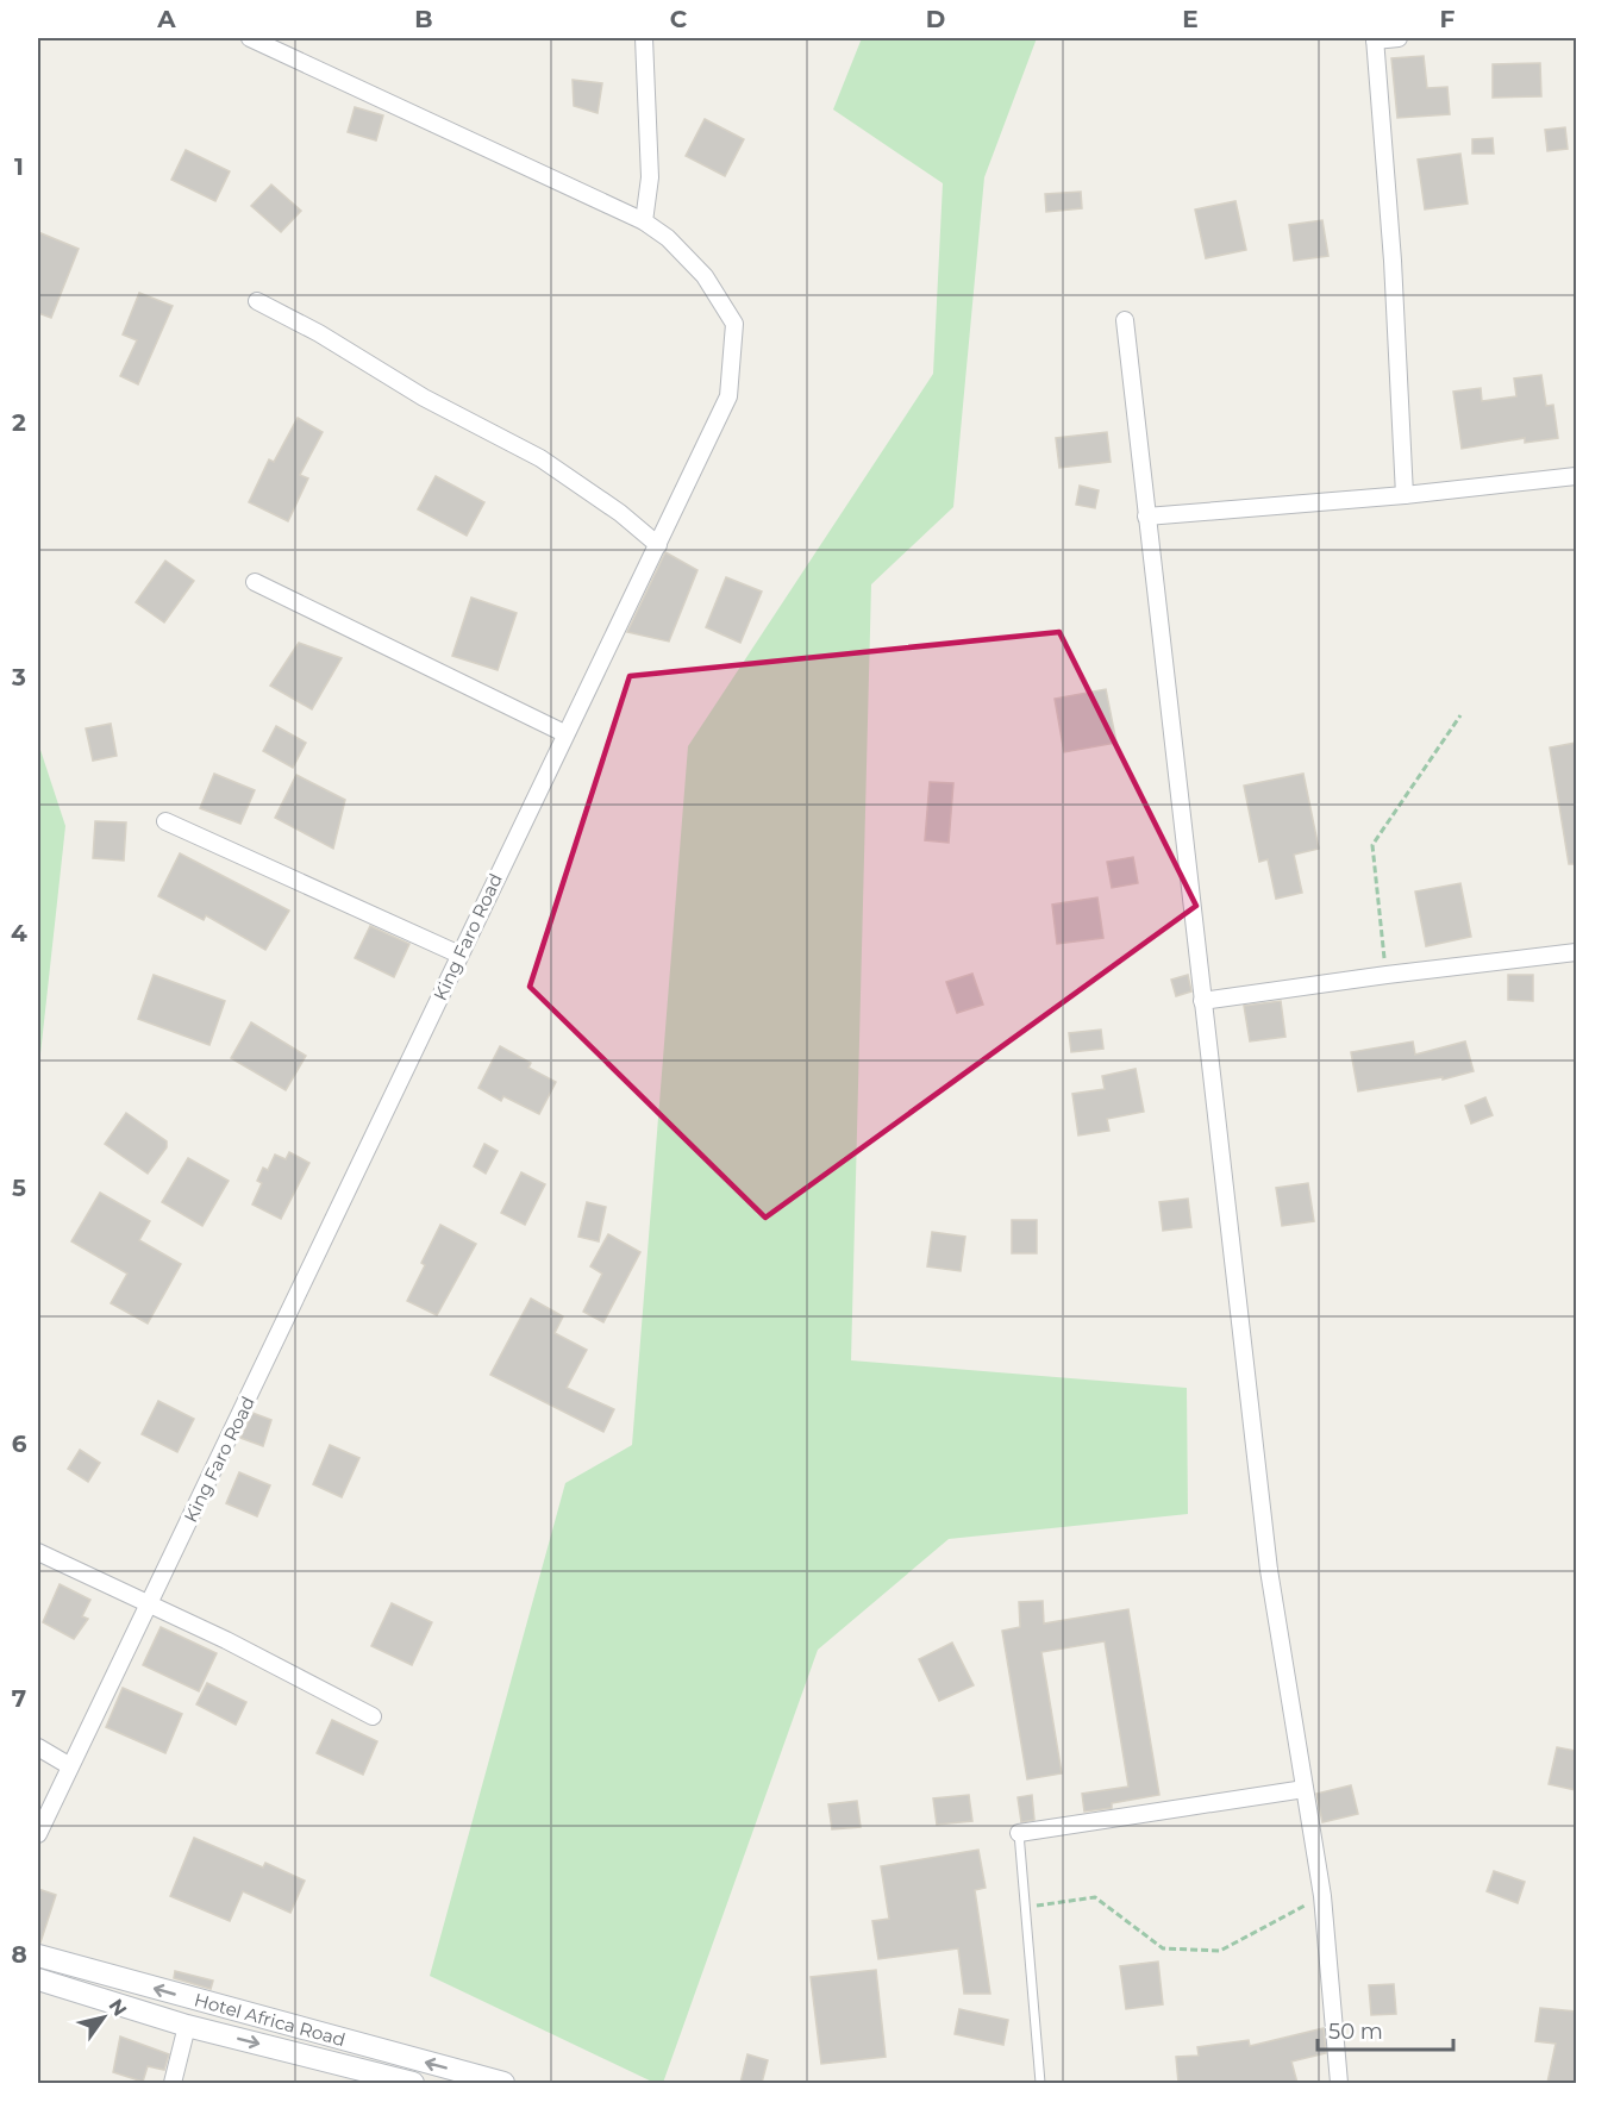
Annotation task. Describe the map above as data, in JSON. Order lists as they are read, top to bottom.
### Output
{
  "streets": {
    "street": ["King Faro Road", "Hotel Africa Road"]
  },
  "scale_bar": "50 m",
  "north": "top right",
  "grid": {
    "columns": [
      "A",
      "B",
      "C",
      "D",
      "E",
      "F"
    ],
    "rows": [
      "1",
      "2",
      "3",
      "4",
      "5",
      "6",
      "7",
      "8"
    ]
  }
}
